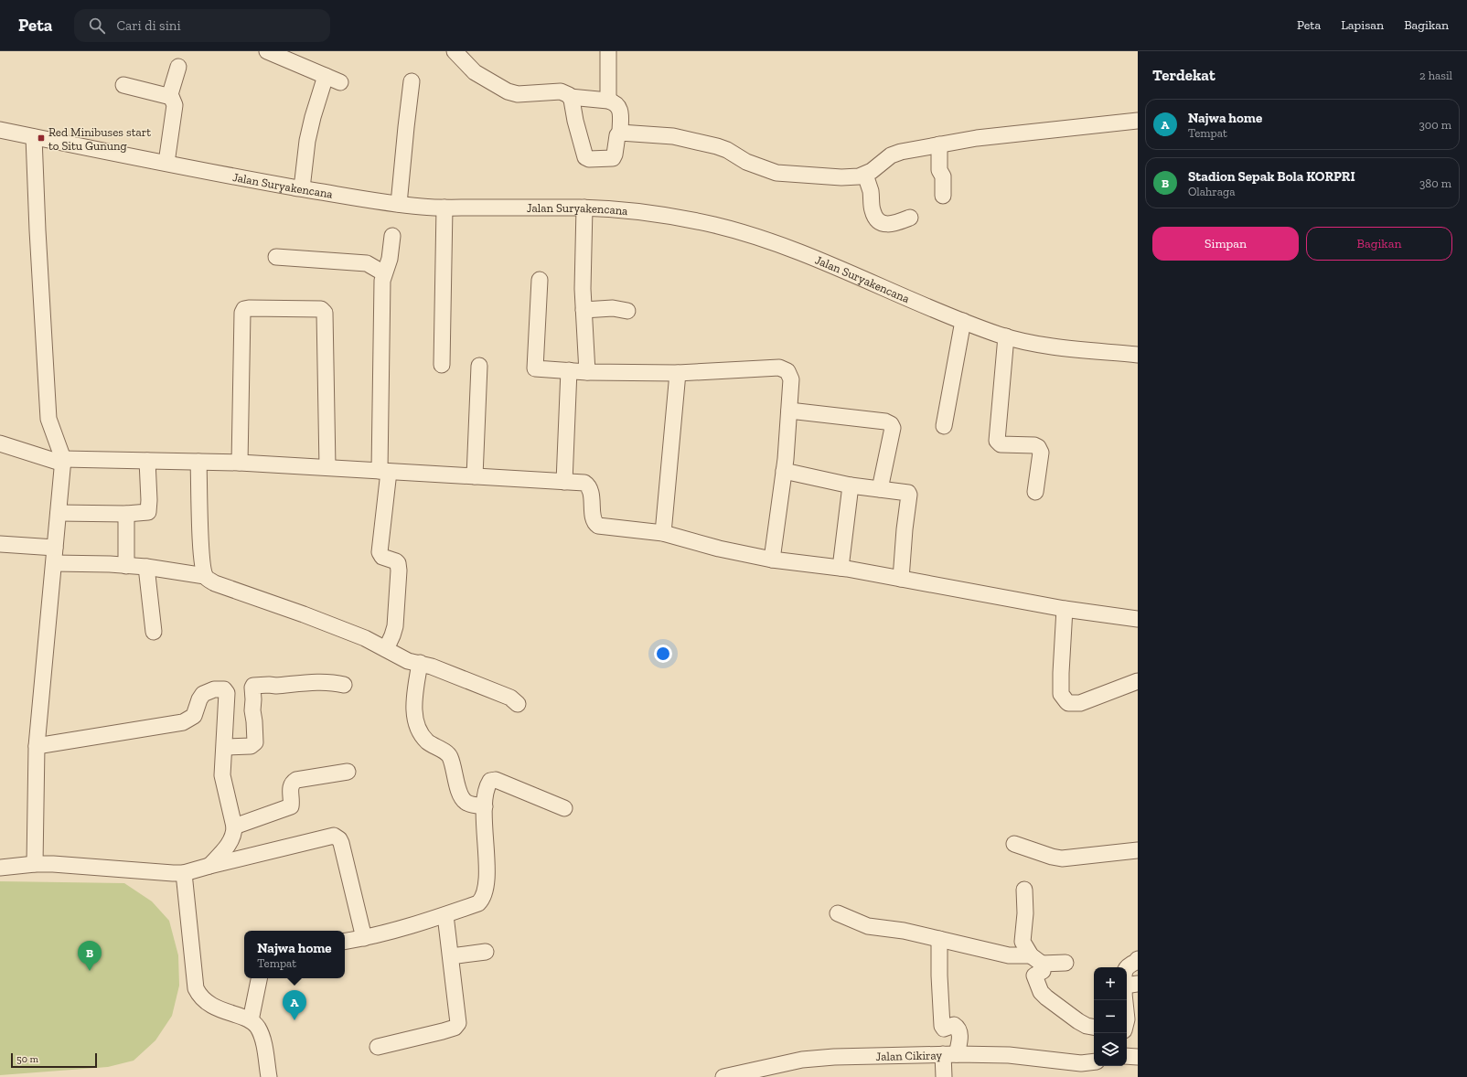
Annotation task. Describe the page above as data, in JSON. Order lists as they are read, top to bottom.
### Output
{
  "streets": {
    "street": ["Jalan Suryakencana", "Jalan Cikiray"]
  },
  "places": {
    "transit": ["Red Minibuses start to Situ Gunung"]
  },
  "scale_bar": "50 m",
  "page": {
    "header": "Peta",
    "search": "Cari di sini",
    "nav": ["Peta", "Lapisan", "Bagikan"],
    "heading": ["Terdekat", "2 hasil"],
    "list": [
      {
        "mark": "A",
        "name": "Najwa home",
        "note": "Tempat",
        "value": "300 m"
      },
      {
        "mark": "B",
        "name": "Stadion Sepak Bola KORPRI",
        "note": "Olahraga",
        "value": "380 m"
      }
    ],
    "buttons": ["Simpan", "Bagikan"],
    "popup": ["Najwa home", "Tempat"],
    "pins": ["B", "A"],
    "map_buttons": ["+", "−"],
    "scale": "50 m"
  }
}
